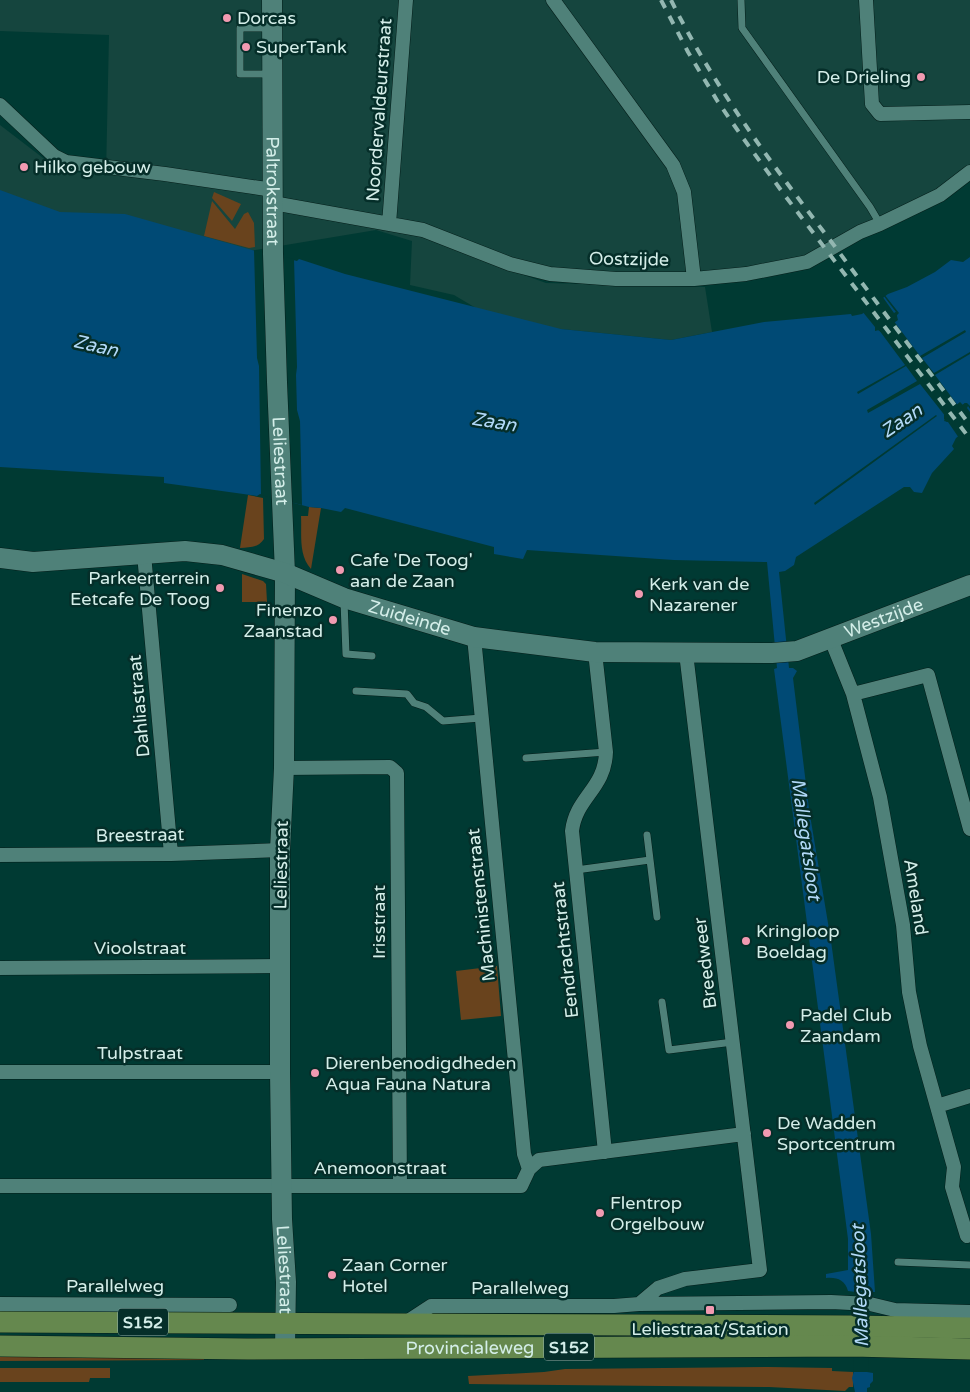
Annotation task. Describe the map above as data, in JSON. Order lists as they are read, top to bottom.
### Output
{
  "streets": {
    "main road": ["S152", "Provincialeweg"],
    "street": [
      "Noordervaldeurstraat",
      "Paltrokstraat",
      "Oostzijde",
      "Leliestraat",
      "Zuideinde",
      "Westzijde",
      "Dahliastraat",
      "Breestraat",
      "Ameland",
      "Machinistenstraat",
      "Irisstraat",
      "Vioolstraat",
      "Eendrachtstraat",
      "Breedweer",
      "Tulpstraat",
      "Anemoonstraat",
      "Parallelweg"
    ]
  },
  "crossings": [
    ["Noordervaldeurstraat", "Oostzijde"],
    ["Paltrokstraat", "Oostzijde"],
    ["Paltrokstraat", "Leliestraat"],
    ["Leliestraat", "Zuideinde"],
    ["Leliestraat", "Breestraat"],
    ["Leliestraat", "Irisstraat"],
    ["Leliestraat", "Vioolstraat"],
    ["Leliestraat", "Tulpstraat"],
    ["Leliestraat", "Anemoonstraat"],
    ["Leliestraat", "Provincialeweg"],
    ["Zuideinde", "Westzijde"],
    ["Zuideinde", "Dahliastraat"],
    ["Zuideinde", "Machinistenstraat"],
    ["Zuideinde", "Eendrachtstraat"],
    ["Zuideinde", "Breedweer"],
    ["Westzijde", "Ameland"],
    ["Dahliastraat", "Breestraat"],
    ["Machinistenstraat", "Anemoonstraat"],
    ["Irisstraat", "Anemoonstraat"],
    ["Eendrachtstraat", "Anemoonstraat"],
    ["Breedweer", "Anemoonstraat"],
    ["Breedweer", "Parallelweg"],
    ["Parallelweg", "Provincialeweg"]
  ],
  "water": ["Zaan", "Mallegatsloot"],
  "places": {
    "other": [
      "Dorcas",
      "SuperTank",
      "De Drieling",
      "Hilko gebouw",
      "Cafe 'De Toog' aan de Zaan",
      "Parkeerterrein Eetcafe De Toog",
      "Kerk van de Nazarener",
      "Finenzo Zaanstad",
      "Kringloop Boeldag",
      "Padel Club Zaandam",
      "Dierenbenodigdheden Aqua Fauna Natura",
      "De Wadden Sportcentrum",
      "Flentrop Orgelbouw",
      "Zaan Corner Hotel"
    ],
    "transit": ["Leliestraat/Station"]
  }
}
